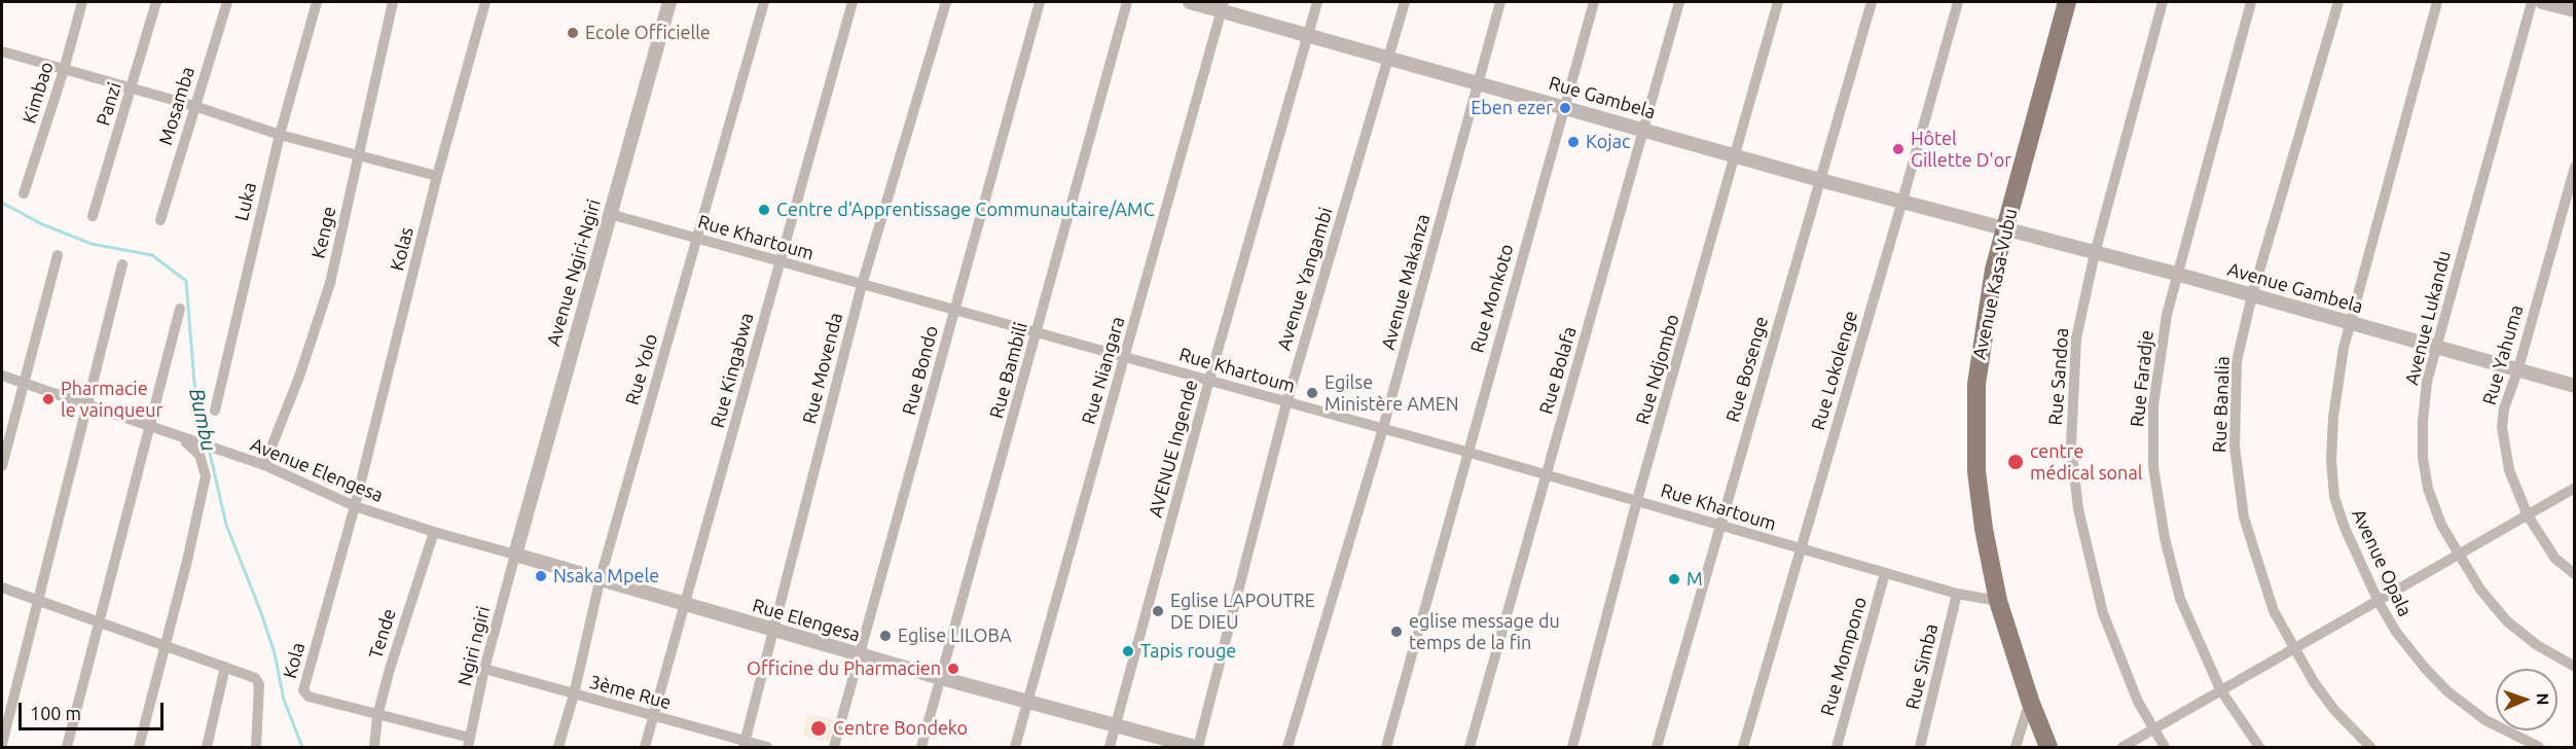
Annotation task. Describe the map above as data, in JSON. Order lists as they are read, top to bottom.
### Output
{
  "streets": {
    "main road": ["Avenue Kasa-Vubu"],
    "street": [
      "Kimbao",
      "Rue Gambela",
      "Panzi",
      "Mosamba",
      "Luka",
      "Kenge",
      "Rue Khartoum",
      "Kolas",
      "Avenue Ngiri-Ngiri",
      "Avenue Yangambi",
      "Avenue Makanza",
      "Avenue Gambela",
      "Rue Monkoto",
      "Avenue Lukandu",
      "Rue Yahuma",
      "Rue Movenda",
      "Rue Yolo",
      "Rue Ndjombo",
      "Rue Bosenge",
      "Rue Kingabwa",
      "Rue Bondo",
      "Rue Bambili",
      "Rue Niangara",
      "Rue Bolafa",
      "Rue Lokolenge",
      "Rue Sandoa",
      "Rue Faradje",
      "Rue Banalia",
      "AVENUE Ingende",
      "Avenue Elengesa",
      "Avenue Opala",
      "Rue Elengesa",
      "Tende",
      "Ngiri ngiri",
      "Rue Mompono",
      "Kola",
      "Rue Simba",
      "3ème Rue"
    ]
  },
  "crossings": [
    ["Rue Gambela", "Avenue Yangambi"],
    ["Rue Gambela", "Avenue Makanza"],
    ["Rue Gambela", "Avenue Kasa-Vubu"],
    ["Rue Gambela", "Avenue Gambela"],
    ["Rue Gambela", "Rue Monkoto"],
    ["Rue Gambela", "Rue Ndjombo"],
    ["Rue Gambela", "Rue Bosenge"],
    ["Rue Gambela", "Rue Niangara"],
    ["Rue Gambela", "Rue Bolafa"],
    ["Rue Gambela", "Rue Lokolenge"],
    ["Rue Gambela", "AVENUE Ingende"],
    ["Kenge", "Avenue Elengesa"],
    ["Rue Khartoum", "Avenue Ngiri-Ngiri"],
    ["Rue Khartoum", "Avenue Yangambi"],
    ["Rue Khartoum", "Avenue Makanza"],
    ["Rue Khartoum", "Avenue Kasa-Vubu"],
    ["Rue Khartoum", "Rue Monkoto"],
    ["Rue Khartoum", "Rue Movenda"],
    ["Rue Khartoum", "Rue Yolo"],
    ["Rue Khartoum", "Rue Ndjombo"],
    ["Rue Khartoum", "Rue Bosenge"],
    ["Rue Khartoum", "Rue Kingabwa"],
    ["Rue Khartoum", "Rue Bondo"],
    ["Rue Khartoum", "Rue Bambili"],
    ["Rue Khartoum", "Rue Niangara"],
    ["Rue Khartoum", "Rue Bolafa"],
    ["Rue Khartoum", "Rue Lokolenge"],
    ["Rue Khartoum", "AVENUE Ingende"],
    ["Rue Khartoum", "Rue Mompono"],
    ["Rue Khartoum", "Rue Simba"],
    ["Kolas", "Avenue Elengesa"],
    ["Kolas", "Kola"],
    ["Avenue Ngiri-Ngiri", "Avenue Elengesa"],
    ["Avenue Ngiri-Ngiri", "Rue Elengesa"],
    ["Avenue Ngiri-Ngiri", "Ngiri ngiri"],
    ["Avenue Yangambi", "Rue Elengesa"],
    ["Avenue Kasa-Vubu", "Avenue Gambela"],
    ["Avenue Gambela", "Avenue Lukandu"],
    ["Avenue Gambela", "Rue Yahuma"],
    ["Avenue Gambela", "Rue Sandoa"],
    ["Avenue Gambela", "Rue Faradje"],
    ["Avenue Gambela", "Rue Banalia"],
    ["Avenue Gambela", "Avenue Opala"],
    ["Rue Movenda", "Rue Elengesa"],
    ["Rue Movenda", "3ème Rue"],
    ["Rue Yolo", "Rue Elengesa"],
    ["Rue Yolo", "3ème Rue"],
    ["Rue Kingabwa", "Rue Elengesa"],
    ["Rue Kingabwa", "3ème Rue"],
    ["Rue Bondo", "Rue Elengesa"],
    ["Rue Bambili", "Rue Elengesa"],
    ["Rue Niangara", "Rue Elengesa"],
    ["AVENUE Ingende", "Rue Elengesa"],
    ["Avenue Elengesa", "Rue Elengesa"],
    ["Avenue Elengesa", "Tende"],
    ["Avenue Elengesa", "Ngiri ngiri"],
    ["Avenue Elengesa", "Kola"],
    ["Rue Elengesa", "Ngiri ngiri"],
    ["Tende", "Kola"],
    ["Ngiri ngiri", "Kola"],
    ["Ngiri ngiri", "3ème Rue"]
  ],
  "water": ["Bumbu"],
  "places": [
    "Ecole Officielle",
    "Eben ezer",
    "Kojac",
    "Hôtel Gillette D'or",
    "Centre d'Apprentissage Communautaire/AMC",
    "Egilse Ministère AMEN",
    "Pharmacie le vainqueur",
    "centre médical sonal",
    "Nsaka Mpele",
    "M",
    "Eglise LAPOUTRE DE DIEU",
    "eglise message du temps de la fin",
    "Eglise LILOBA",
    "Tapis rouge",
    "Officine du Pharmacien",
    "Centre Bondeko"
  ],
  "scale_bar": "100 m",
  "north": "right"
}
